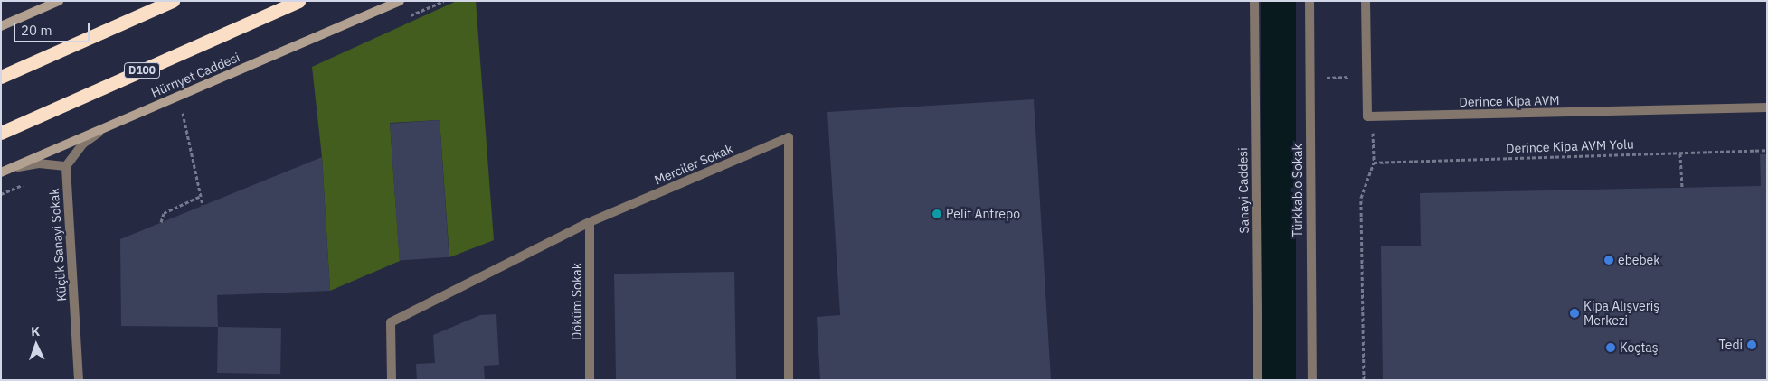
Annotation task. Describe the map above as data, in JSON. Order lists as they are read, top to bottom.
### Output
{
  "streets": {
    "highway": ["D100"],
    "main road": ["Hürriyet Caddesi"],
    "street": [
      "Derince Kipa AVM",
      "Merciler Sokak",
      "Sanayi Caddesi",
      "Türkkablo Sokak",
      "Küçük Sanayi Sokak",
      "Döküm Sokak"
    ],
    "path": ["Derince Kipa AVM Yolu"]
  },
  "crossings": [
    ["Merciler Sokak", "Döküm Sokak"]
  ],
  "places": [
    "Pelit Antrepo",
    "ebebek",
    "Kipa Alışveriş Merkezi",
    "Tedi",
    "Koçtaş"
  ],
  "scale_bar": "20 m",
  "north": "top"
}
